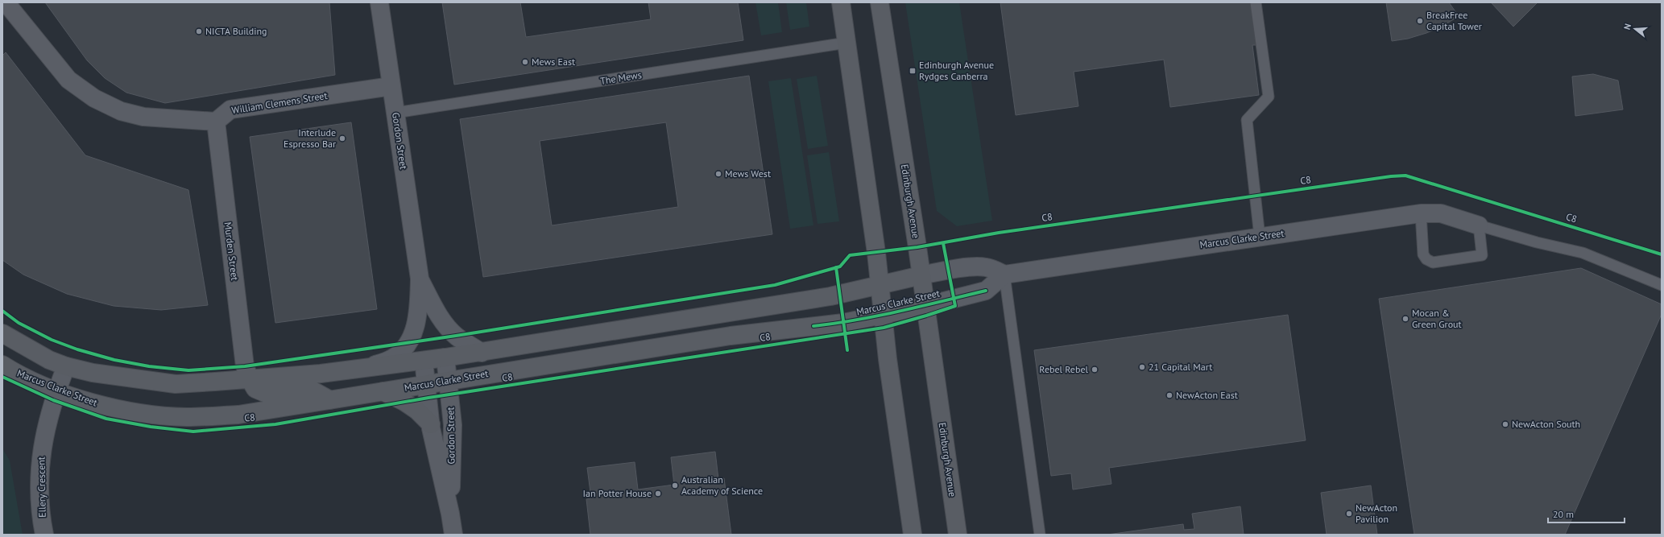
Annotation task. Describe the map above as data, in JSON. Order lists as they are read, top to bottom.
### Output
{
  "streets": {
    "street": [
      "William Clemens Street",
      "Gordon Street",
      "Edinburgh Avenue",
      "Marcus Clarke Street",
      "Murden Street",
      "Ellery Crescent"
    ],
    "lane": ["The Mews"],
    "cycle path": ["C8"]
  },
  "crossings": [
    ["The Mews", "Gordon Street"],
    ["William Clemens Street", "Gordon Street"],
    ["William Clemens Street", "Murden Street"],
    ["Gordon Street", "Marcus Clarke Street"],
    ["Edinburgh Avenue", "Marcus Clarke Street"],
    ["Marcus Clarke Street", "Ellery Crescent"]
  ],
  "places": {
    "other": [
      "BreakFree Capital Tower",
      "NICTA Building",
      "Mews East",
      "Interlude Espresso Bar",
      "Mews West",
      "Mocan & Green Grout",
      "21 Capital Mart",
      "Rebel Rebel",
      "NewActon East",
      "NewActon South",
      "Australian Academy of Science",
      "Ian Potter House",
      "NewActon Pavilion"
    ],
    "transit": ["Edinburgh Avenue Rydges Canberra"]
  },
  "scale_bar": "20 m",
  "north": "left"
}
